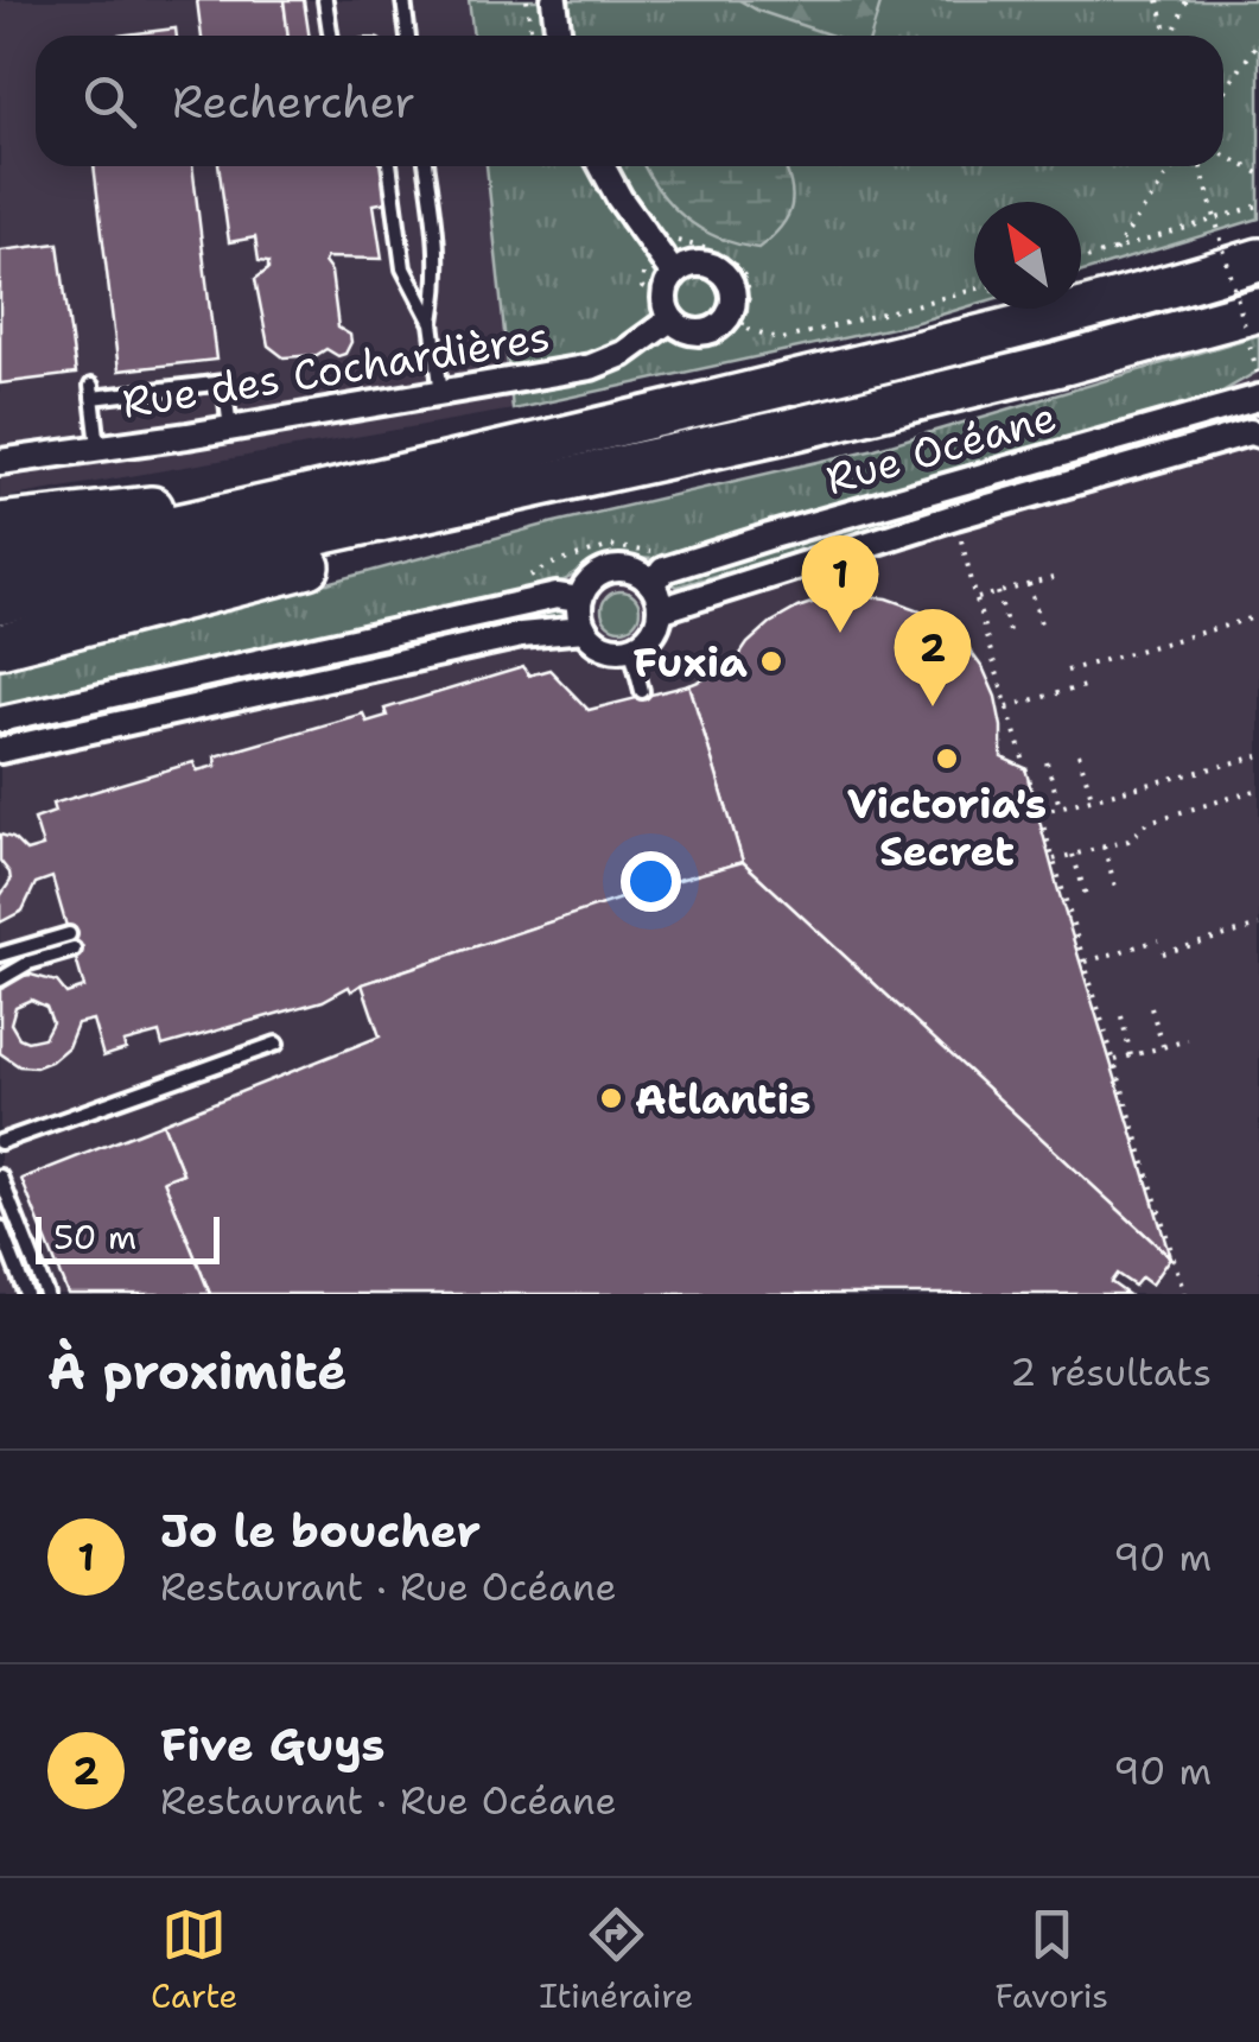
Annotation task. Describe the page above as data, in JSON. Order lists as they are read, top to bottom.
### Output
{
  "streets": {
    "street": ["Rue des Cochardières", "Rue Océane"]
  },
  "places": ["Fuxia", "Victoria's Secret", "Atlantis"],
  "scale_bar": "50 m",
  "north": "top left",
  "page": {
    "search": "Rechercher",
    "pins": ["1", "2"],
    "scale": "50 m",
    "heading": ["À proximité", "2 résultats"],
    "list": [
      {
        "mark": "1",
        "name": "Jo le boucher",
        "note": "Restaurant · Rue Océane",
        "value": "90 m"
      },
      {
        "mark": "2",
        "name": "Five Guys",
        "note": "Restaurant · Rue Océane",
        "value": "90 m"
      }
    ],
    "nav": ["Carte", "Itinéraire", "Favoris"]
  }
}
